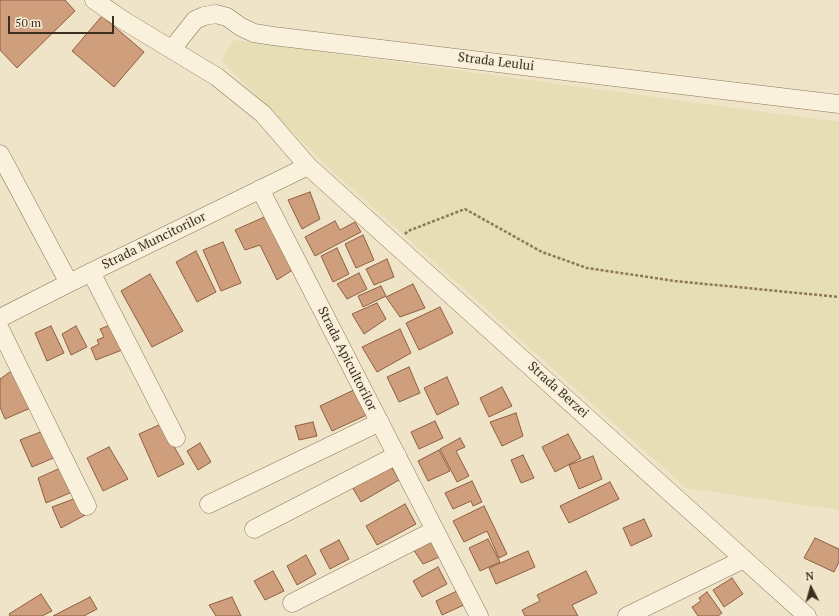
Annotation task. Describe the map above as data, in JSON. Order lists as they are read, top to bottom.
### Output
{
  "streets": {
    "street": [
      "Strada Leului",
      "Strada Muncitorilor",
      "Strada Apicultorilor",
      "Strada Berzei"
    ]
  },
  "crossings": [
    ["Strada Muncitorilor", "Strada Apicultorilor"],
    ["Strada Muncitorilor", "Strada Berzei"]
  ],
  "scale_bar": "50 m",
  "north": "top"
}
